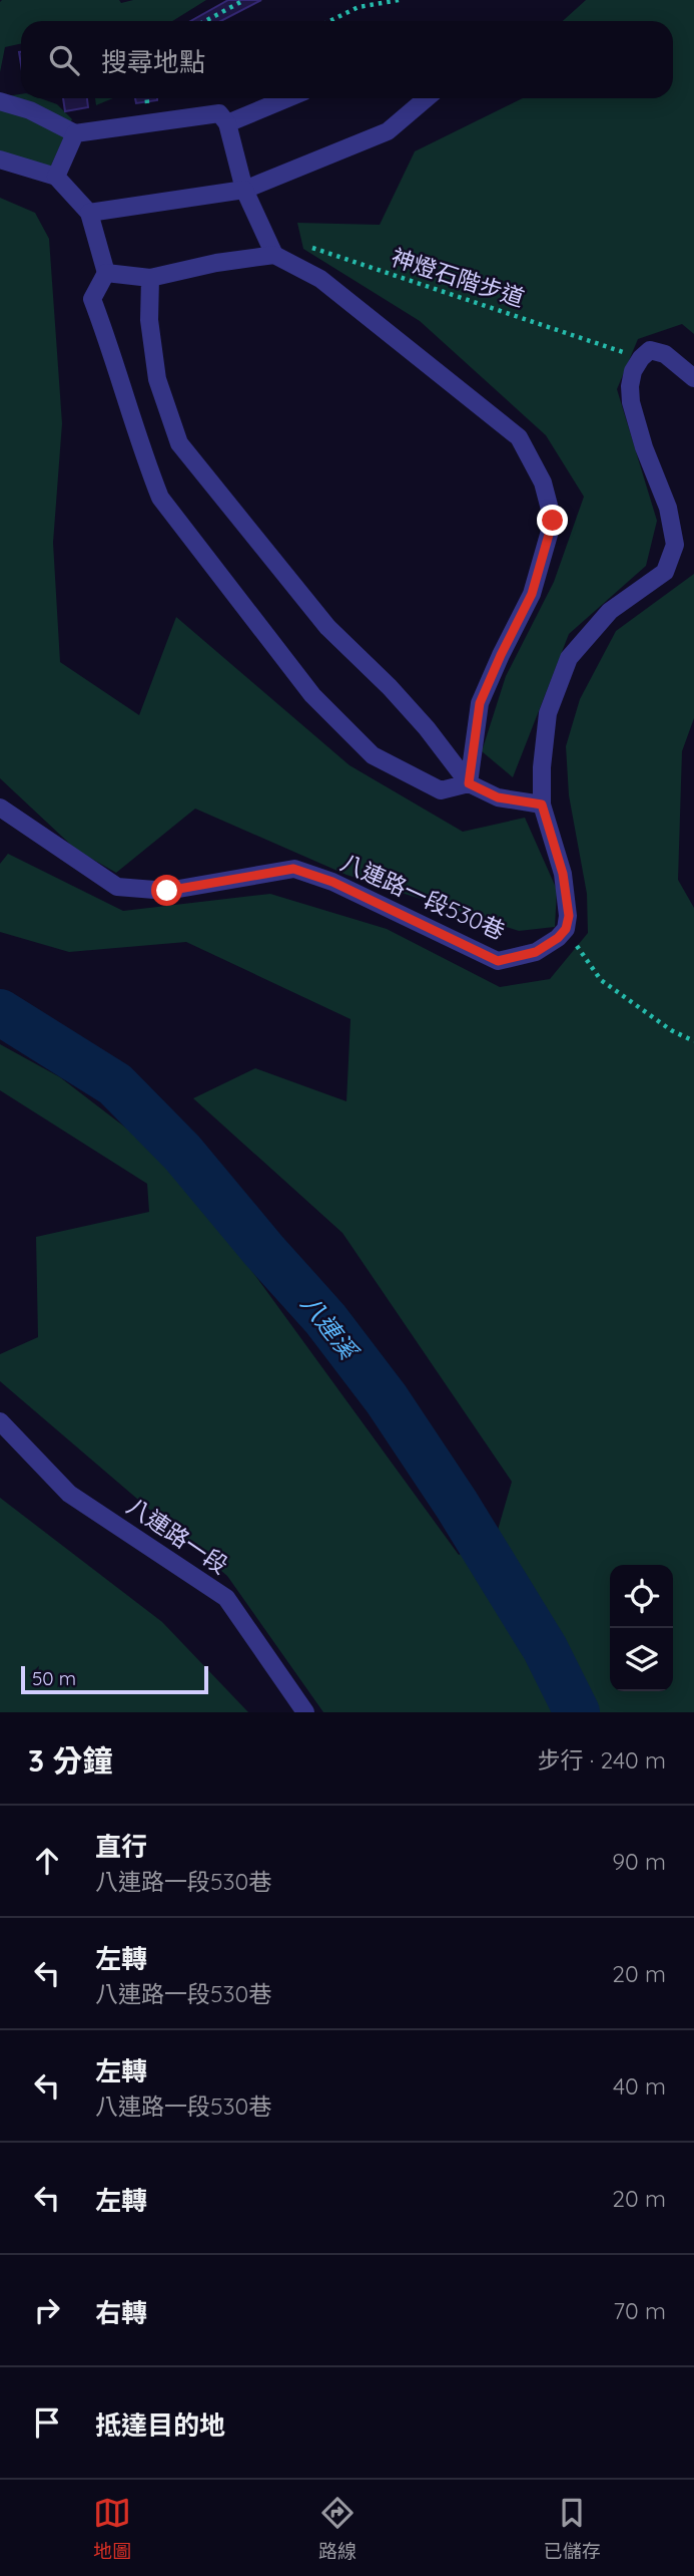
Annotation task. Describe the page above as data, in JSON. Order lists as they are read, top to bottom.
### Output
{
  "streets": {
    "street": ["八連路一段530巷", "八連路一段"],
    "path": ["神燈石階步道"]
  },
  "water": ["八連溪"],
  "scale_bar": "50 m",
  "page": {
    "search": "搜尋地點",
    "scale": "50 m",
    "heading": ["3 分鐘", "步行 · 240 m"],
    "list": [
      ["直行", "八連路一段530巷", "90 m"],
      ["左轉", "八連路一段530巷", "20 m"],
      ["左轉", "八連路一段530巷", "40 m"],
      ["左轉", "20 m"],
      ["右轉", "70 m"],
      "抵達目的地"
    ],
    "nav": ["地圖", "路線", "已儲存"]
  }
}
